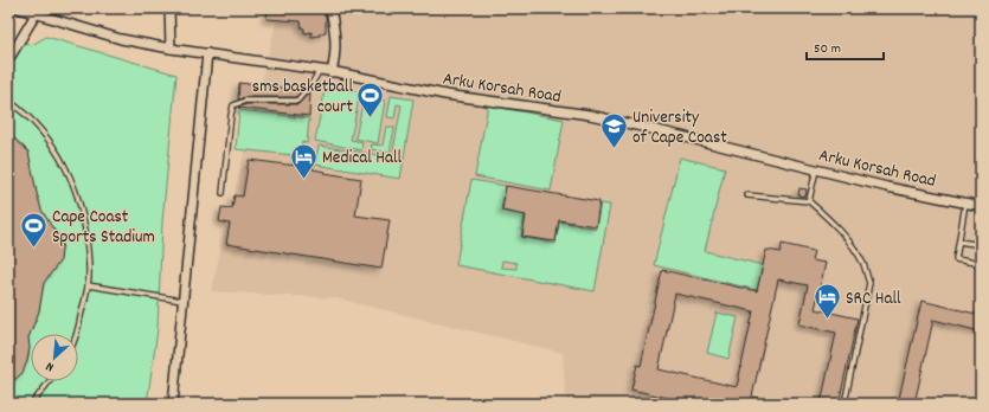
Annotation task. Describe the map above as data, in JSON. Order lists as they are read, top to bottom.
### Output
{
  "streets": {
    "street": ["Arku Korsah Road"]
  },
  "places": {
    "sports": ["sms basketball court", "Cape Coast Sports Stadium"],
    "school or university": ["University of Cape Coast"],
    "hotel": ["Medical Hall", "SRC Hall"]
  },
  "scale_bar": "50 m",
  "north": "bottom left"
}
